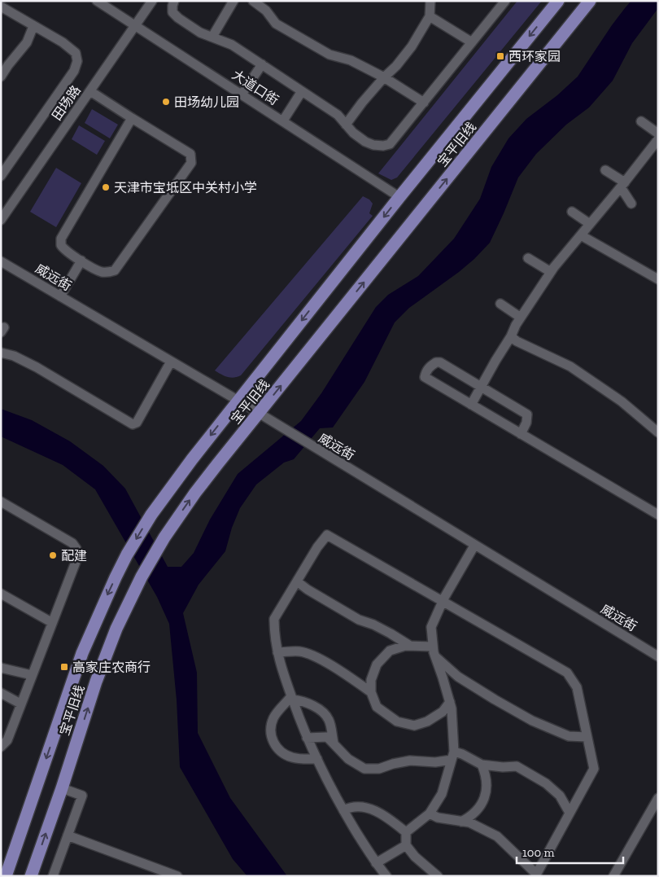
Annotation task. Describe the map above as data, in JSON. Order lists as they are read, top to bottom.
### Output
{
  "streets": {
    "main road": ["宝平旧线"],
    "street": ["大道口街", "田场路", "威远街"]
  },
  "crossings": [
    ["大道口街", "田场路"],
    ["大道口街", "宝平旧线"],
    ["宝平旧线", "威远街"]
  ],
  "places": {
    "transit": ["西环家园", "高家庄农商行"],
    "other": ["田场幼儿园", "天津市宝坻区中关村小学", "配建"]
  },
  "scale_bar": "100 m"
}
